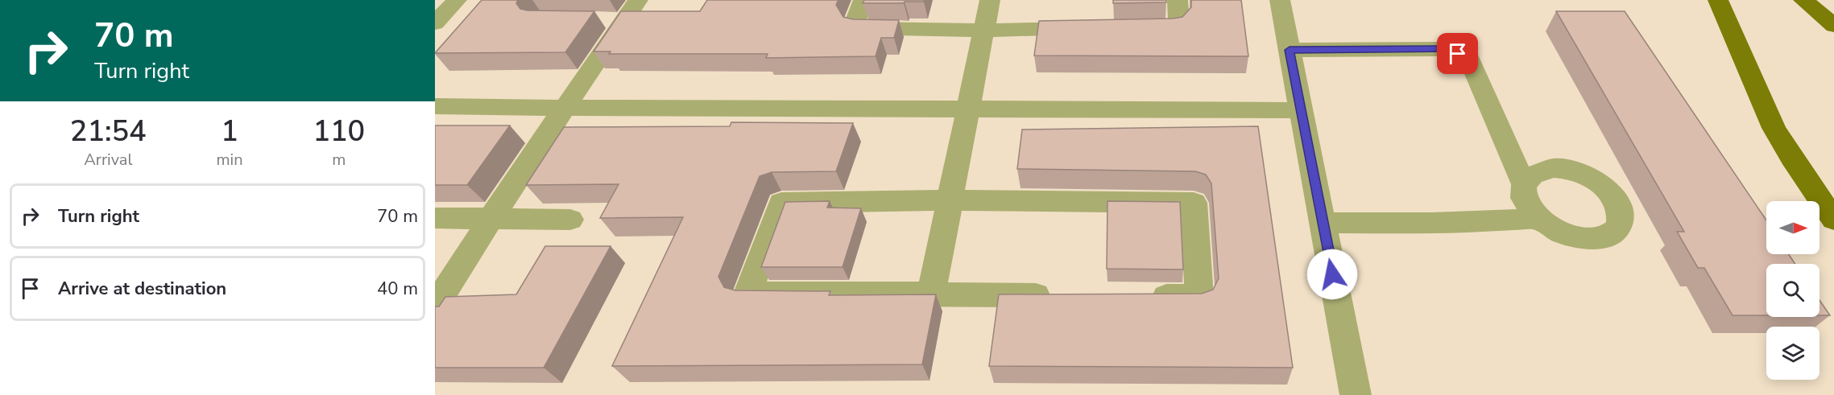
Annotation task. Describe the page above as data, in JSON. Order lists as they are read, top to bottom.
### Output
{
  "north": "right",
  "page": {
    "turn": ["70 m", "Turn right"],
    "eta": [
      "21:54",
      "Arrival",
      "1",
      "min",
      "110",
      "m"
    ],
    "list": [
      {
        "name": "Turn right",
        "value": "70 m"
      },
      {
        "name": "Arrive at destination",
        "value": "40 m"
      }
    ]
  }
}
